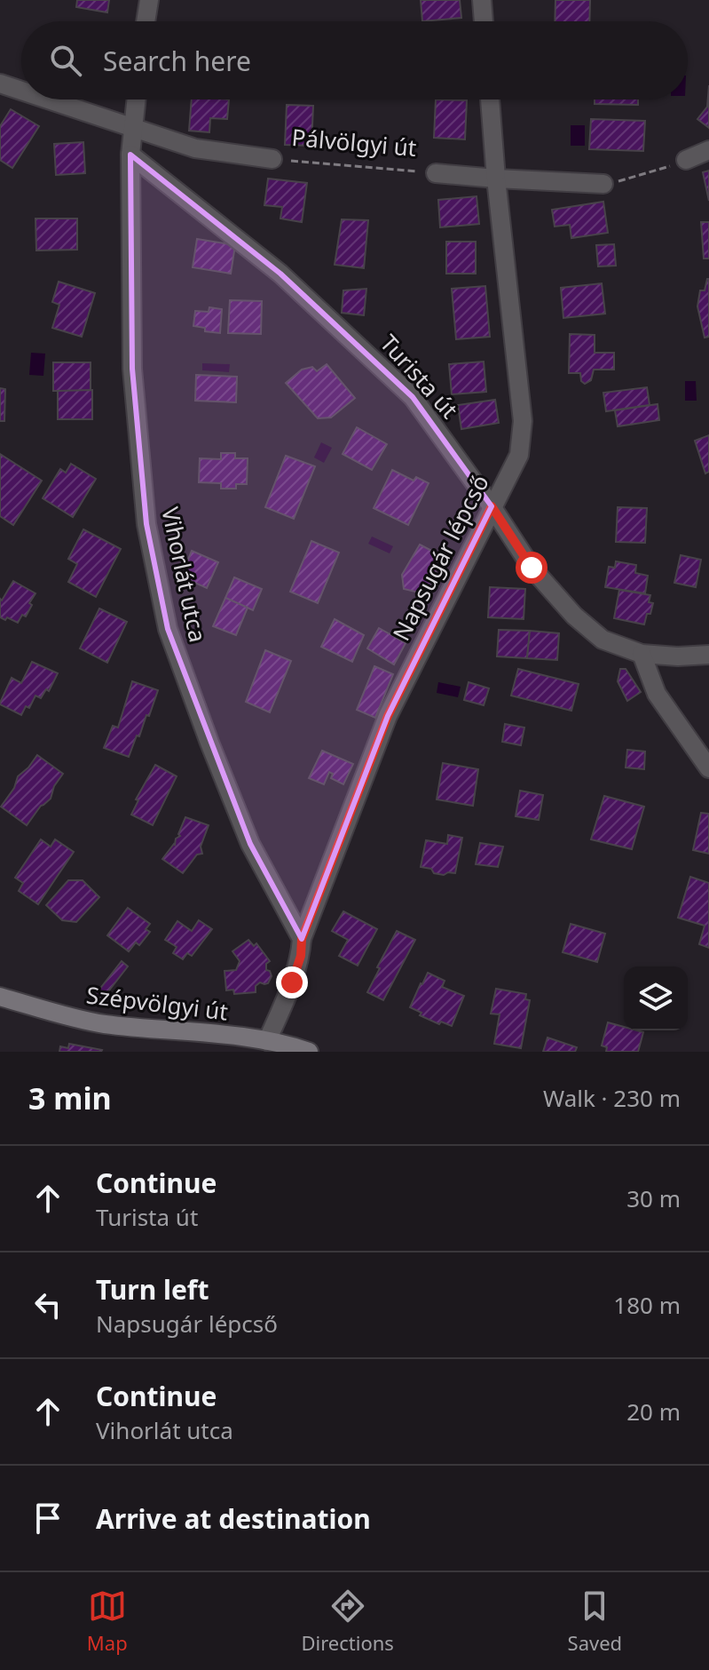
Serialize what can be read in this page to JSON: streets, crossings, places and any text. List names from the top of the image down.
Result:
{
  "streets": {
    "street": [
      "Pálvölgyi út",
      "Turista út",
      "Napsugár lépcső",
      "Vihorlát utca",
      "Szépvölgyi út"
    ]
  },
  "crossings": [
    ["Pálvölgyi út", "Napsugár lépcső"],
    ["Pálvölgyi út", "Vihorlát utca"],
    ["Turista út", "Napsugár lépcső"],
    ["Turista út", "Vihorlát utca"],
    ["Napsugár lépcső", "Vihorlát utca"]
  ],
  "page": {
    "search": "Search here",
    "heading": ["3 min", "Walk · 230 m"],
    "list": [
      ["Continue", "Turista út", "30 m"],
      ["Turn left", "Napsugár lépcső", "180 m"],
      ["Continue", "Vihorlát utca", "20 m"],
      "Arrive at destination"
    ],
    "nav": ["Map", "Directions", "Saved"]
  }
}
